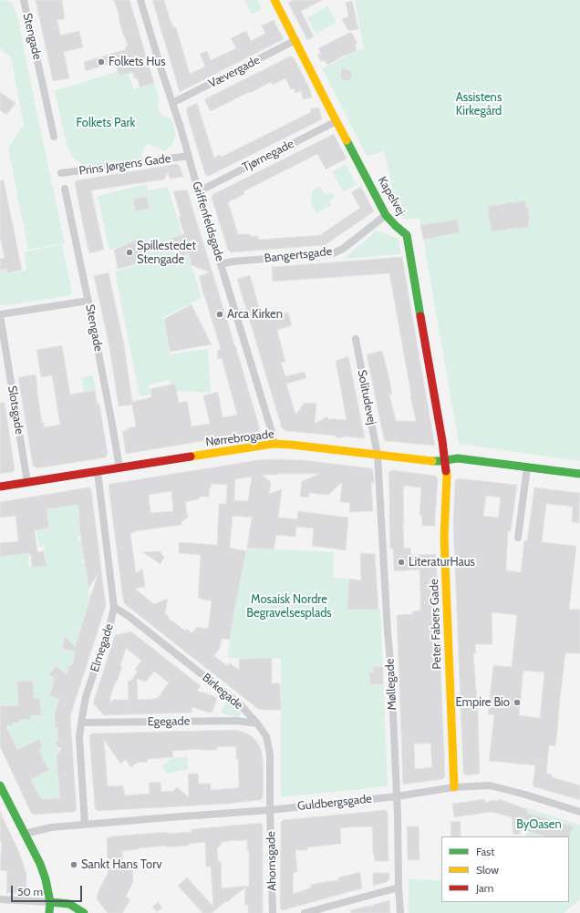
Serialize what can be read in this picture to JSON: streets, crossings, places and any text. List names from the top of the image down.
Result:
{
  "streets": {
    "street": [
      "Stengade",
      "Vævergade",
      "Tjørnegade",
      "Prins Jørgens Gade",
      "Kapelvej",
      "Griffenfeldsgade",
      "Bangertsgade",
      "Solitudevej",
      "Slotsgade",
      "Nørrebrogade",
      "Peter Fabers Gade",
      "Elmegade",
      "Møllegade",
      "Birkegade",
      "Egegade",
      "Guldbergsgade",
      "Ahornsgade"
    ]
  },
  "crossings": [
    ["Stengade", "Nørrebrogade"],
    ["Vævergade", "Kapelvej"],
    ["Vævergade", "Griffenfeldsgade"],
    ["Tjørnegade", "Kapelvej"],
    ["Tjørnegade", "Griffenfeldsgade"],
    ["Prins Jørgens Gade", "Griffenfeldsgade"],
    ["Kapelvej", "Bangertsgade"],
    ["Kapelvej", "Nørrebrogade"],
    ["Kapelvej", "Peter Fabers Gade"],
    ["Griffenfeldsgade", "Bangertsgade"],
    ["Griffenfeldsgade", "Nørrebrogade"],
    ["Solitudevej", "Nørrebrogade"],
    ["Solitudevej", "Møllegade"],
    ["Slotsgade", "Nørrebrogade"],
    ["Nørrebrogade", "Peter Fabers Gade"],
    ["Nørrebrogade", "Elmegade"],
    ["Nørrebrogade", "Møllegade"],
    ["Peter Fabers Gade", "Guldbergsgade"],
    ["Elmegade", "Birkegade"],
    ["Elmegade", "Egegade"],
    ["Elmegade", "Guldbergsgade"],
    ["Møllegade", "Guldbergsgade"],
    ["Birkegade", "Egegade"],
    ["Birkegade", "Guldbergsgade"],
    ["Birkegade", "Ahornsgade"],
    ["Guldbergsgade", "Ahornsgade"]
  ],
  "parks": [
    "Assistens Kirkegård",
    "Folkets Park",
    "Mosaisk Nordre Begravelsesplads",
    "ByOasen"
  ],
  "places": [
    "Folkets Hus",
    "Spillestedet Stengade",
    "Arca Kirken",
    "LiteraturHaus",
    "Empire Bio",
    "Sankt Hans Torv"
  ],
  "legend": ["Fast", "Slow", "Jam"],
  "scale_bar": "50 m"
}
